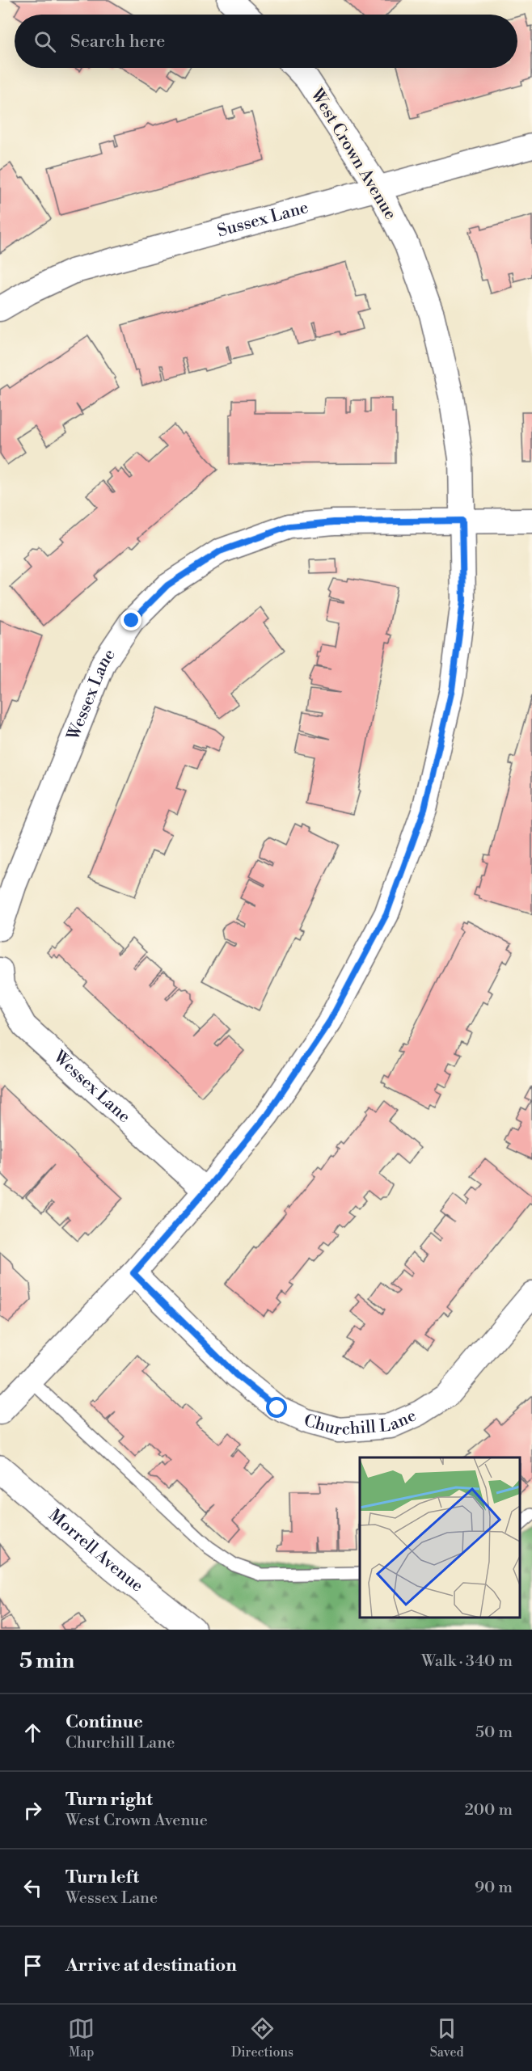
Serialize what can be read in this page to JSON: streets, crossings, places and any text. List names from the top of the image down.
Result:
{
  "streets": {
    "street": [
      "West Crown Avenue",
      "Sussex Lane",
      "Wessex Lane",
      "Churchill Lane",
      "Morrell Avenue"
    ]
  },
  "crossings": [
    ["West Crown Avenue", "Sussex Lane"],
    ["West Crown Avenue", "Wessex Lane"],
    ["West Crown Avenue", "Churchill Lane"]
  ],
  "page": {
    "search": "Search here",
    "heading": ["5 min", "Walk · 340 m"],
    "list": [
      ["Continue", "Churchill Lane", "50 m"],
      ["Turn right", "West Crown Avenue", "200 m"],
      ["Turn left", "Wessex Lane", "90 m"],
      "Arrive at destination"
    ],
    "nav": ["Map", "Directions", "Saved"]
  }
}
